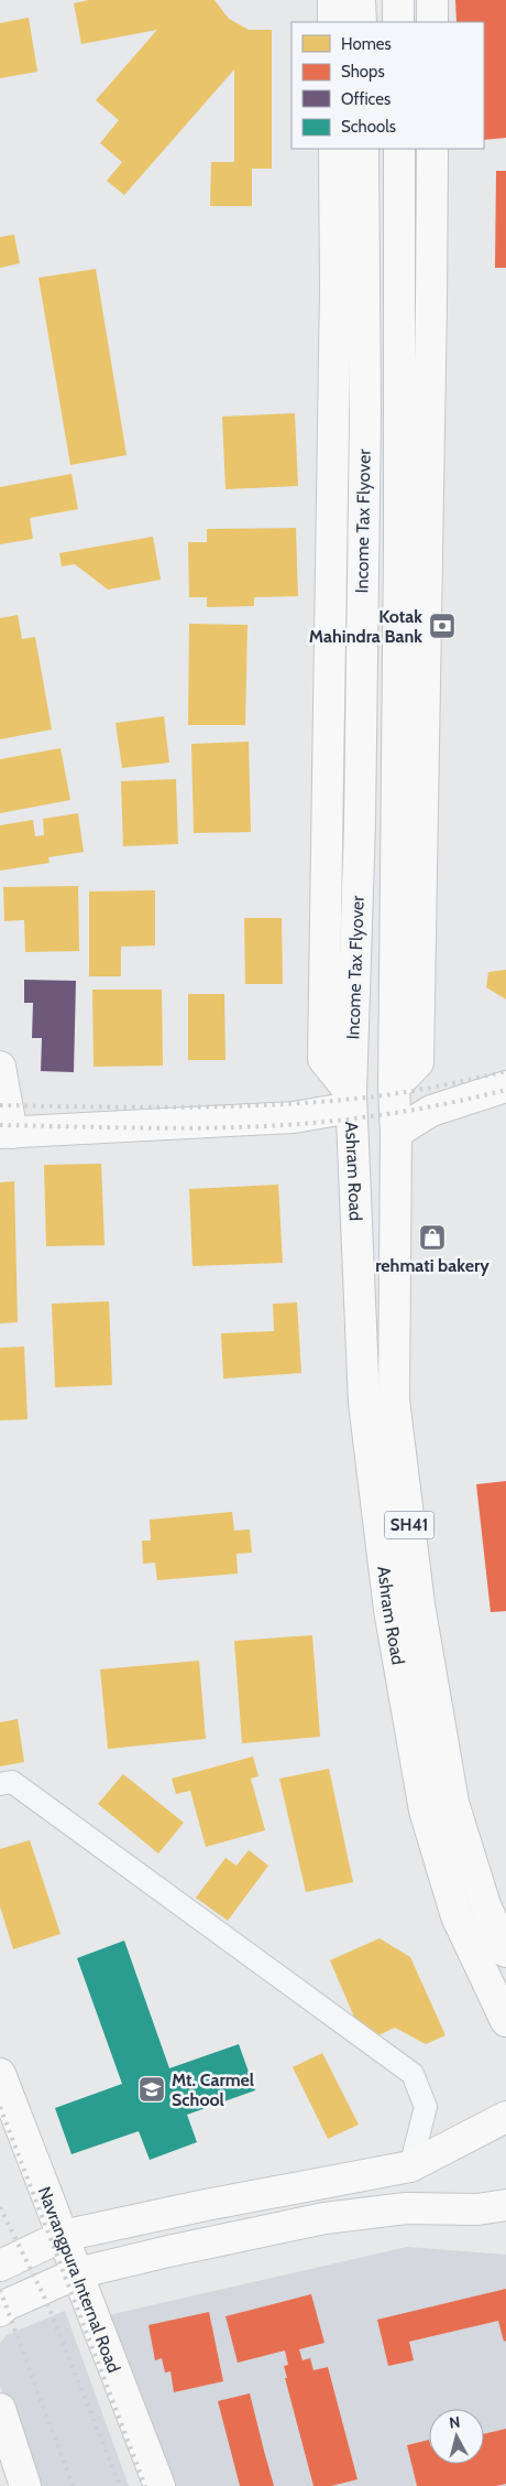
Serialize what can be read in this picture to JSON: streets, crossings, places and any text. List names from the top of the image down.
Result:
{
  "streets": {
    "main road": [
      "Income Tax Flyover",
      "Ashram Road",
      "SH41",
      "Navrangpura Internal Road"
    ]
  },
  "crossings": [
    ["Income Tax Flyover", "Ashram Road"]
  ],
  "places": {
    "bank": ["Kotak Mahindra Bank"],
    "shop": ["rehmati bakery"],
    "school or university": ["Mt. Carmel School"]
  },
  "legend": [
    "Homes",
    "Shops",
    "Offices",
    "Schools"
  ],
  "north": "top"
}
